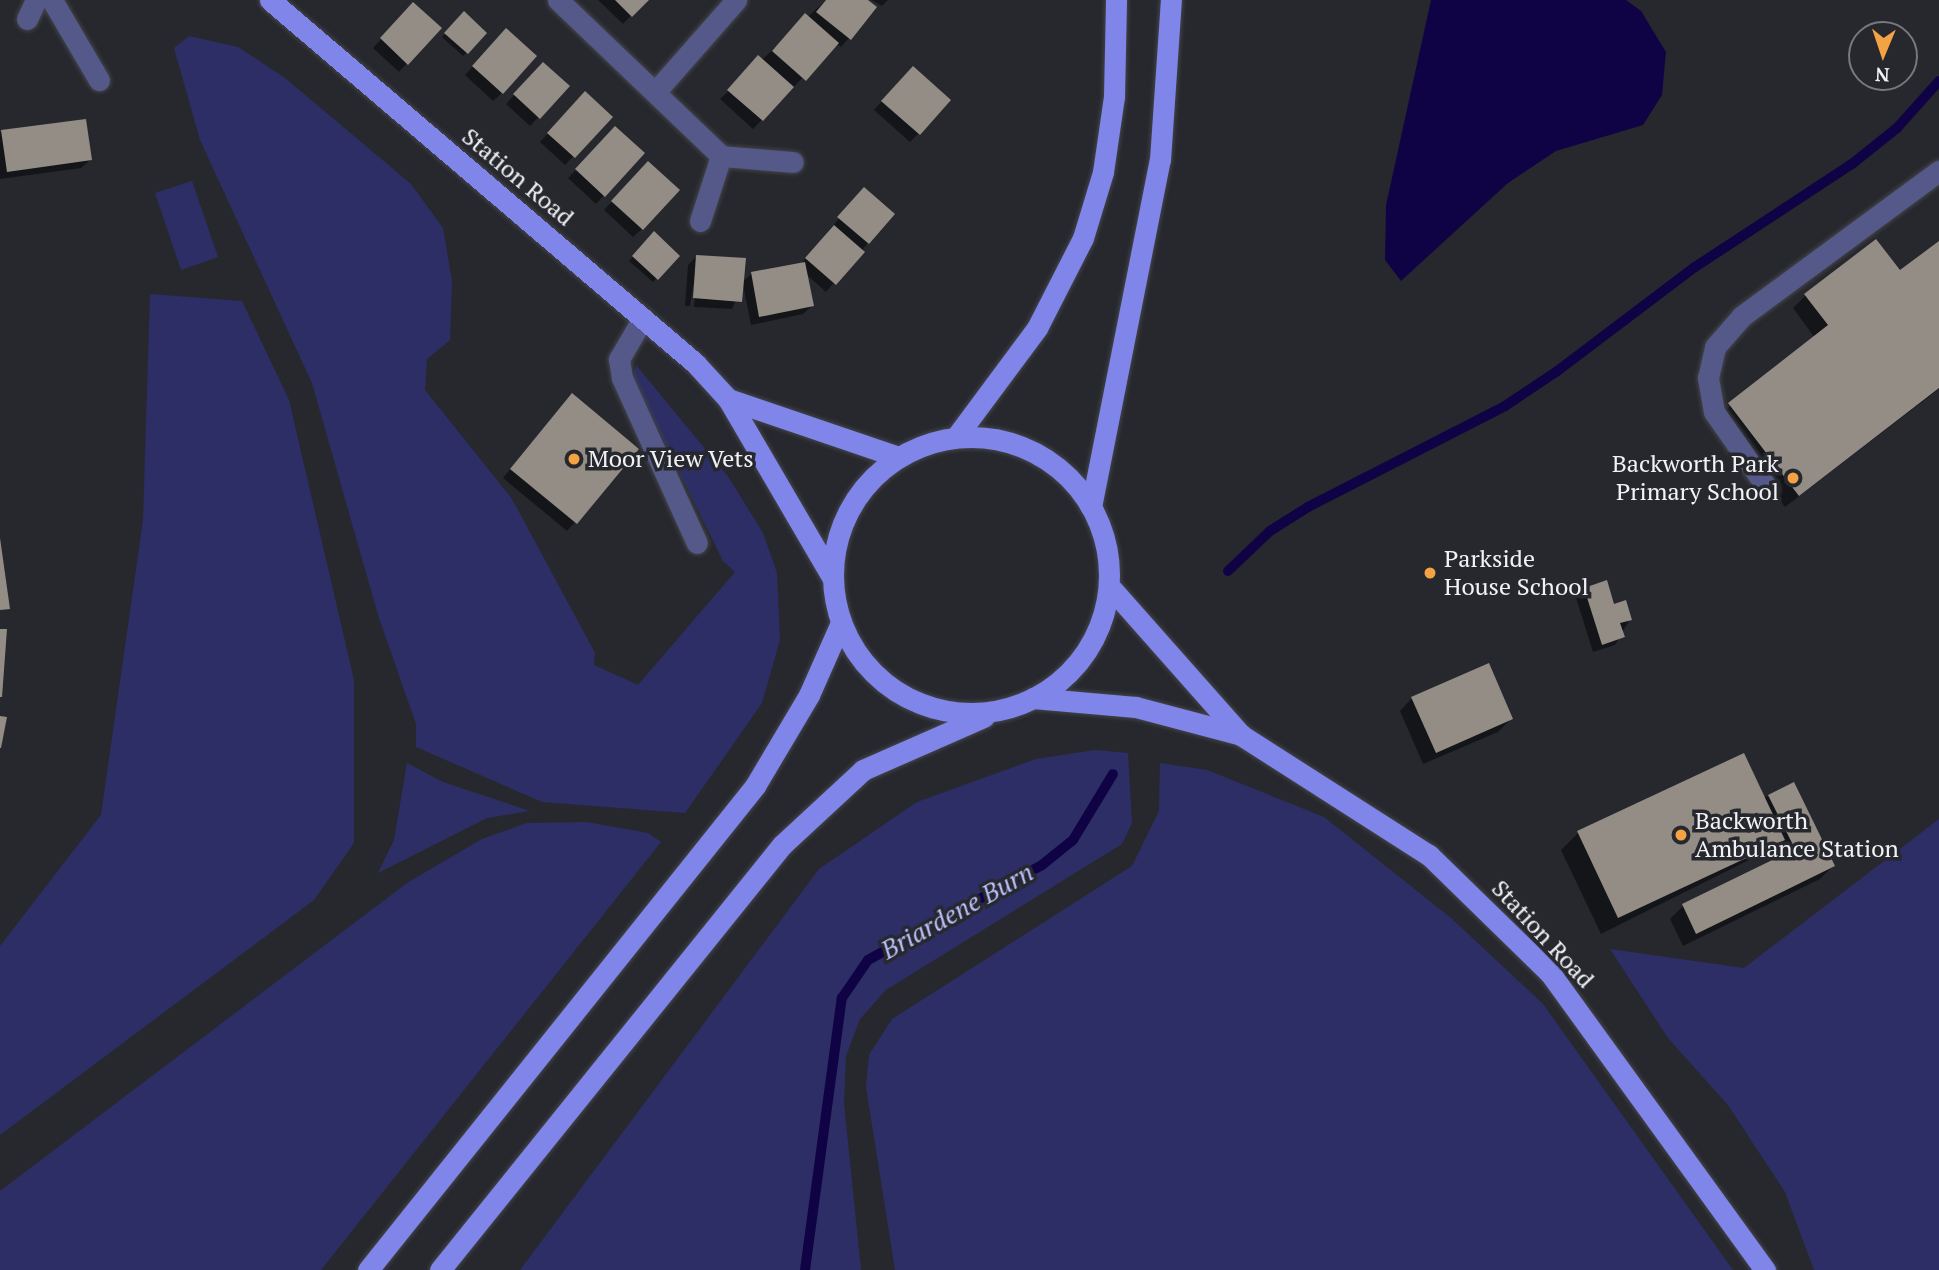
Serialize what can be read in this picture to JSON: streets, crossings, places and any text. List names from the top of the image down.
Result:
{
  "streets": {
    "main road": ["Station Road"]
  },
  "water": ["Briardene Burn"],
  "places": [
    "Moor View Vets",
    "Backworth Park Primary School",
    "Parkside House School",
    "Backworth Ambulance Station"
  ],
  "north": "bottom"
}
